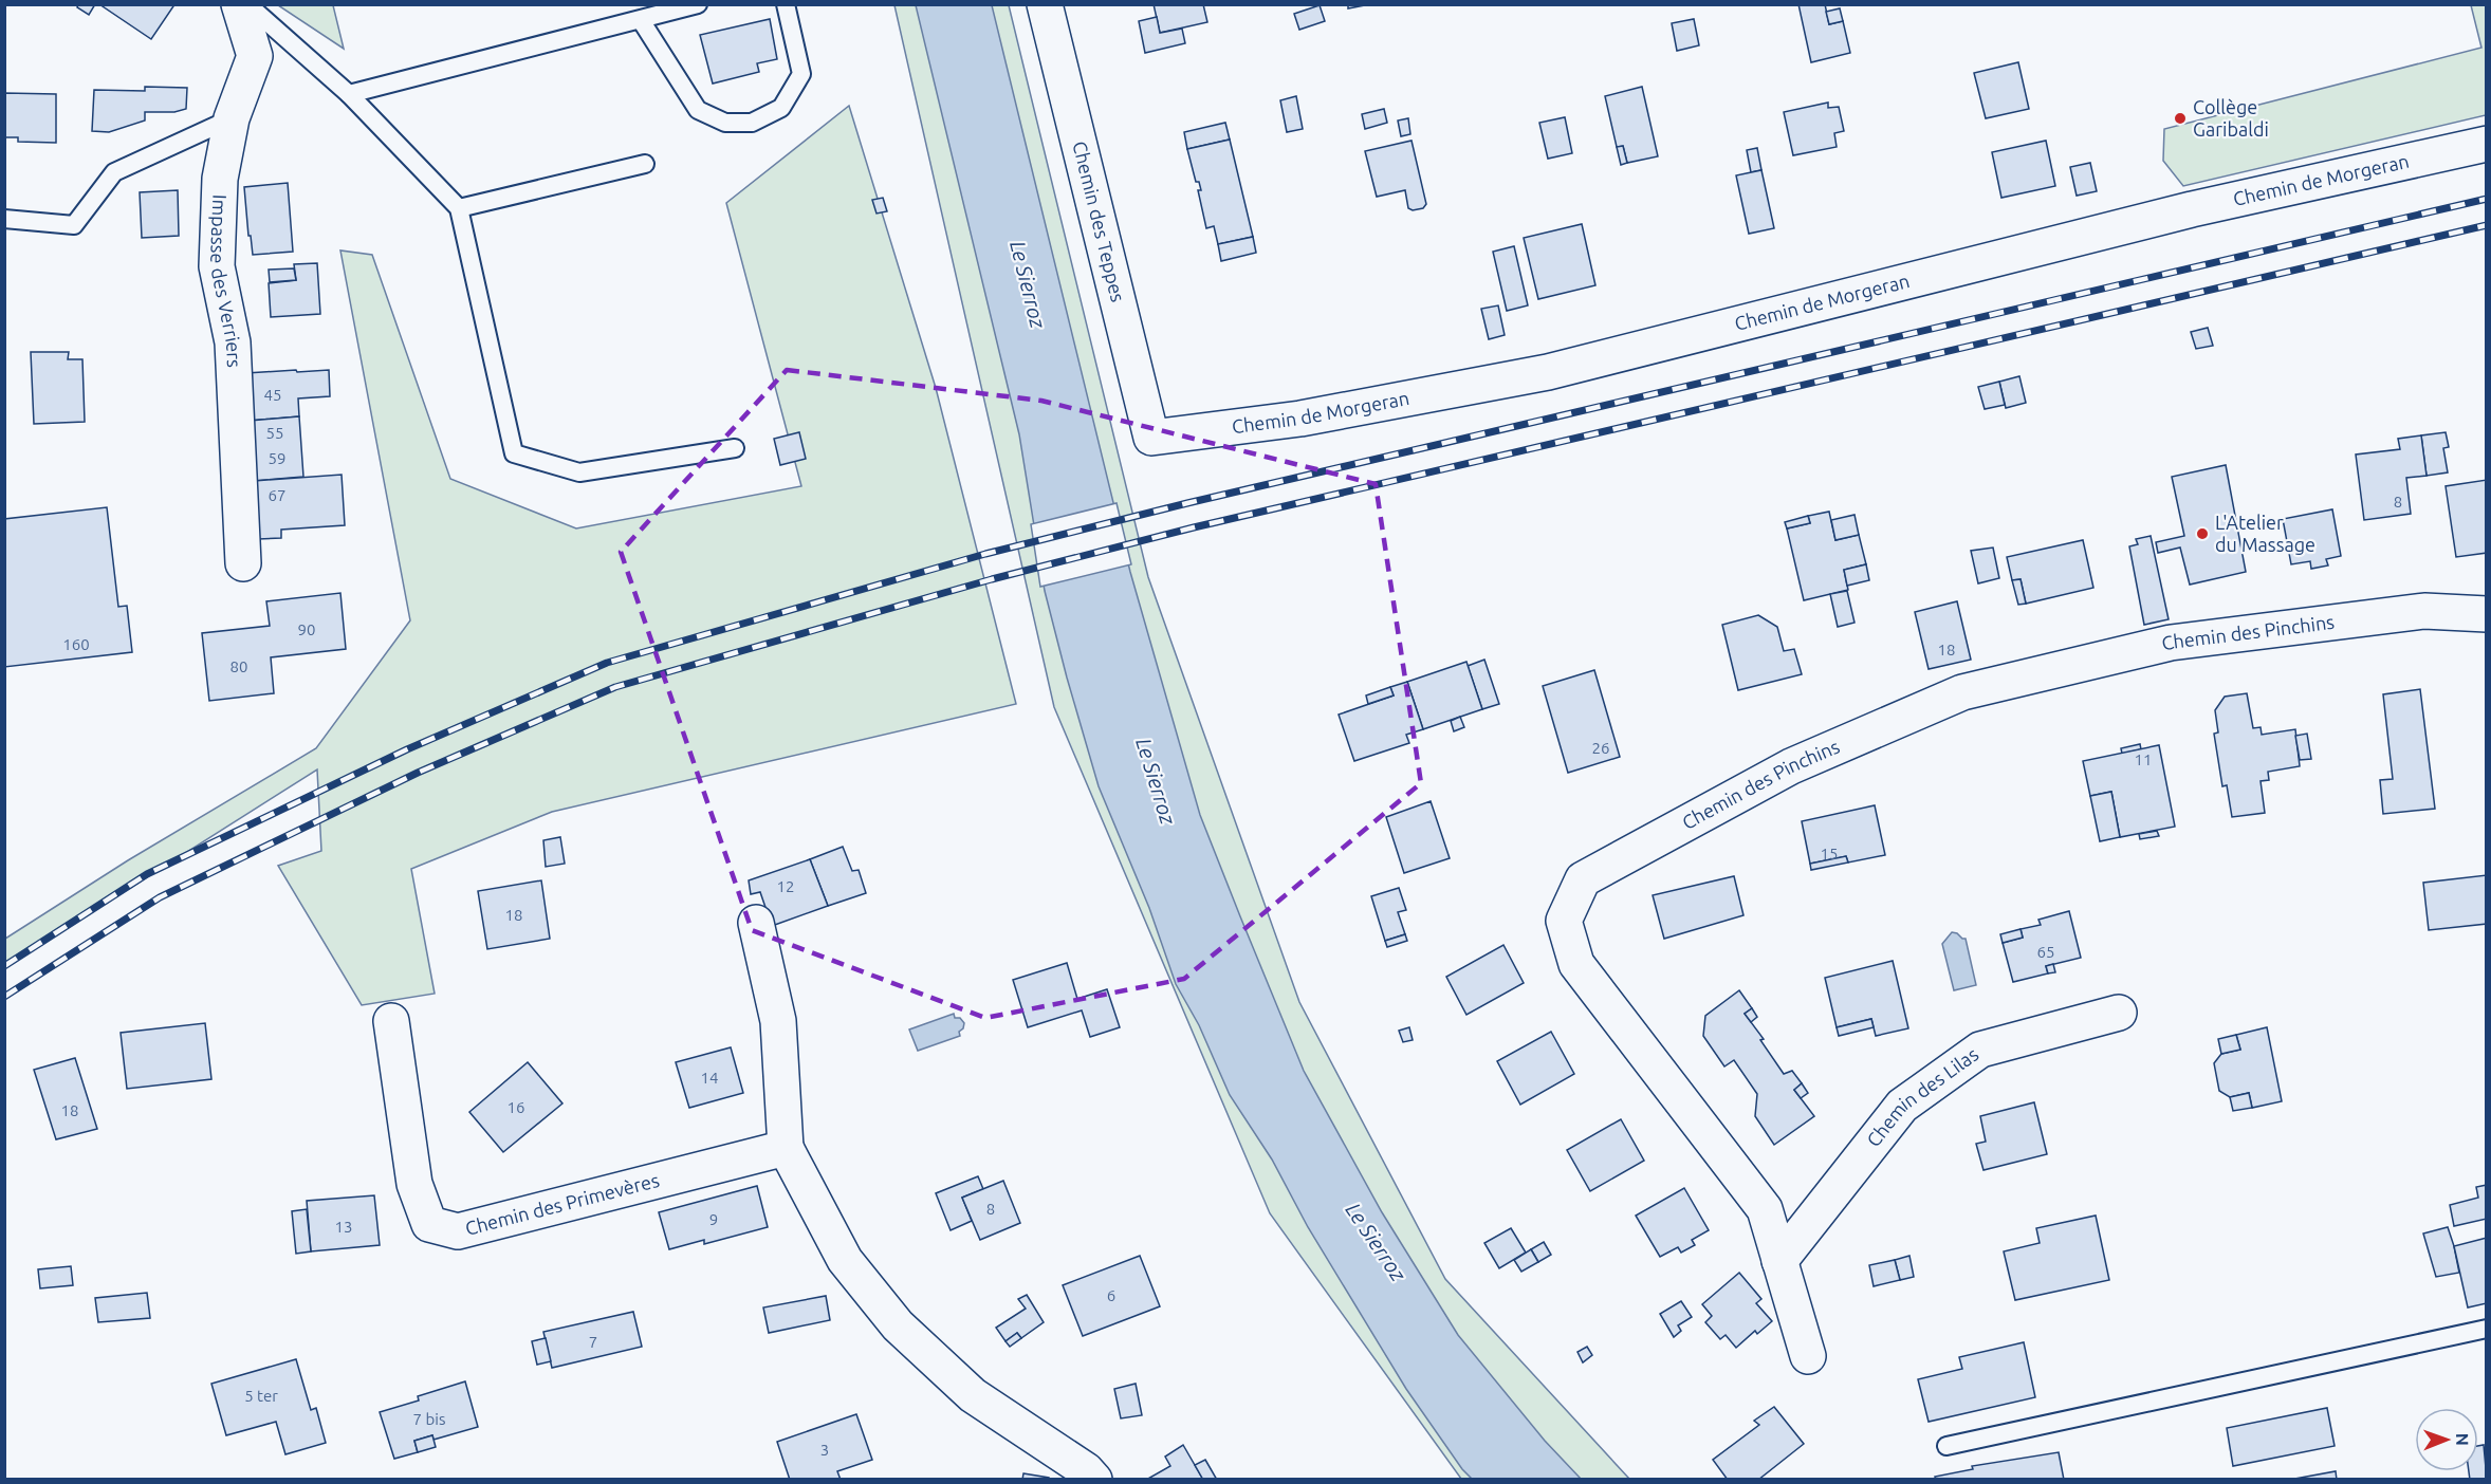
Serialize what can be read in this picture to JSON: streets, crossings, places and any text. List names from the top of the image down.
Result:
{
  "streets": {
    "street": [
      "Chemin de Morgeran",
      "Chemin des Teppes",
      "Impasse des Verriers",
      "Chemin des Pinchins",
      "Chemin des Lilas",
      "Chemin des Primevères"
    ]
  },
  "crossings": [
    ["Chemin de Morgeran", "Chemin des Teppes"],
    ["Chemin des Pinchins", "Chemin des Lilas"]
  ],
  "water": ["Le Sierroz"],
  "places": ["Collège Garibaldi", "L'Atelier du Massage"],
  "house_numbers": [
    "45",
    "55",
    "59",
    "67",
    "8",
    "90",
    "160",
    "18",
    "80",
    "26",
    "11",
    "15",
    "12",
    "18",
    "65",
    "14",
    "16",
    "18",
    "8",
    "9",
    "13",
    "6",
    "7",
    "5 ter",
    "7 bis",
    "3"
  ],
  "north": "right"
}
